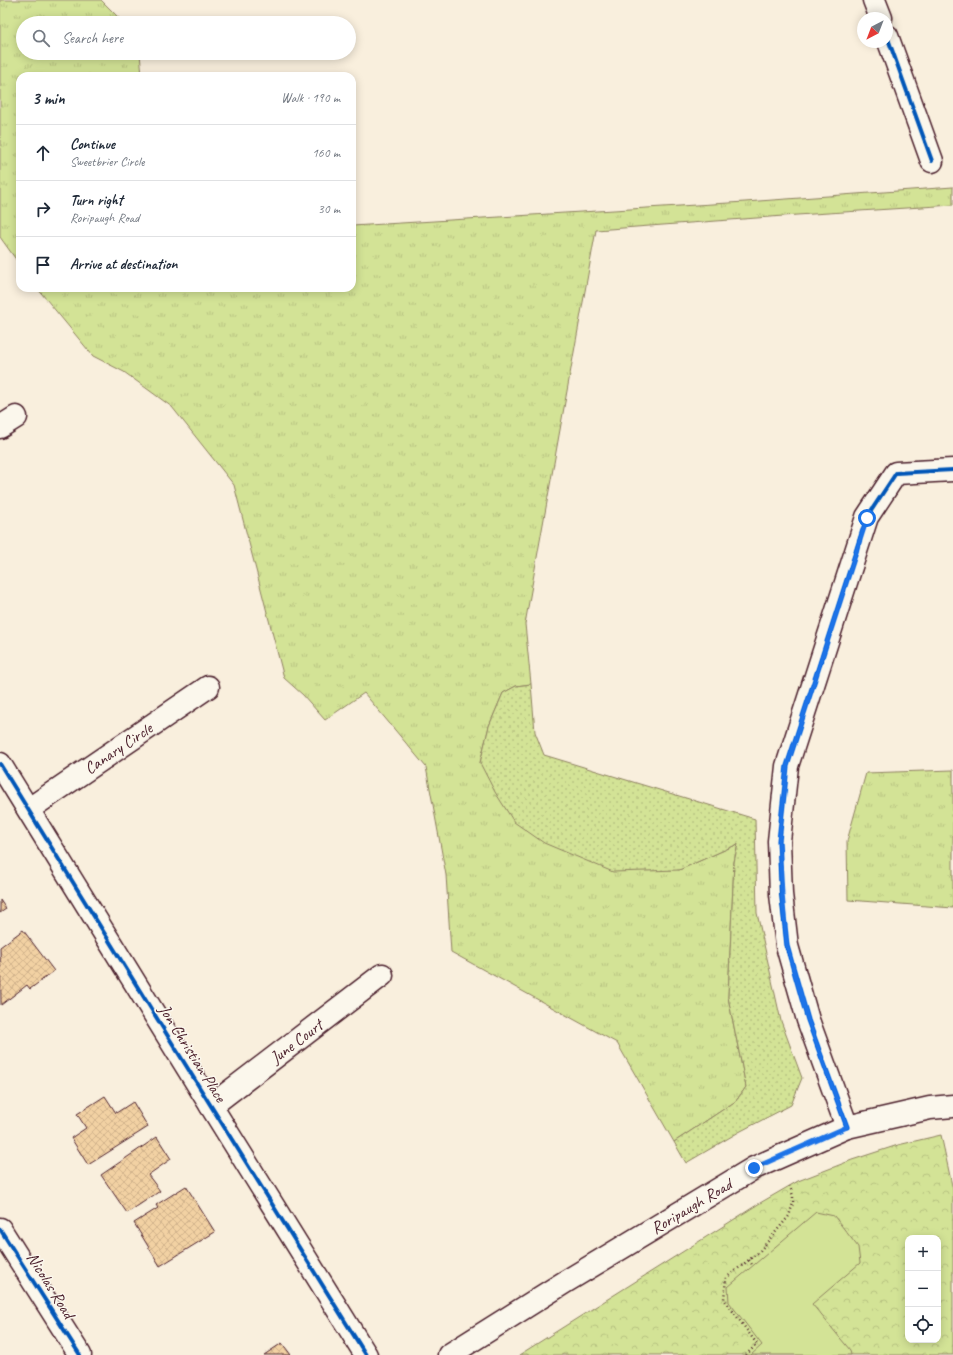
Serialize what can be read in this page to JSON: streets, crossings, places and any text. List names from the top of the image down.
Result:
{
  "streets": {
    "street": [
      "Canary Circle",
      "June Court",
      "Jon Christian Place",
      "Roripaugh Road",
      "Nicolas Road"
    ]
  },
  "crossings": [
    ["Canary Circle", "Jon Christian Place"],
    ["June Court", "Jon Christian Place"]
  ],
  "north": "bottom left",
  "page": {
    "search": "Search here",
    "heading": ["3 min", "Walk · 190 m"],
    "list": [
      ["Continue", "Sweetbrier Circle", "160 m"],
      ["Turn right", "Roripaugh Road", "30 m"],
      "Arrive at destination"
    ],
    "map_buttons": ["+", "−"]
  }
}
